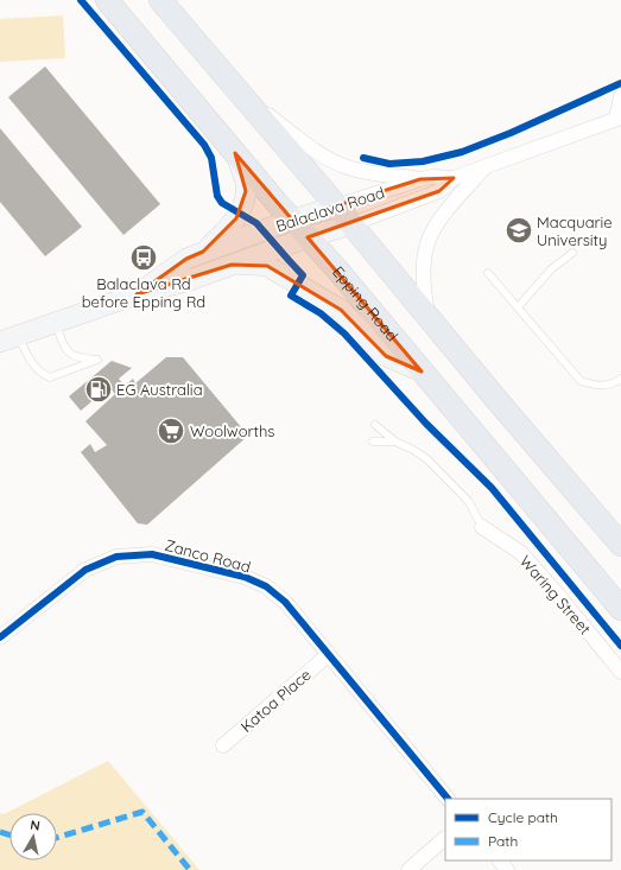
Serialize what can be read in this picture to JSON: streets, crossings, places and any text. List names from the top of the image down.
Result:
{
  "streets": {
    "main road": ["Balaclava Road", "Epping Road"],
    "street": ["Zanco Road", "Waring Street", "Katoa Place"]
  },
  "crossings": [
    ["Balaclava Road", "Epping Road"],
    ["Zanco Road", "Katoa Place"]
  ],
  "places": {
    "school or university": ["Macquarie University"],
    "bus stop": ["Balaclava Rd before Epping Rd"],
    "fuel station": ["EG Australia"],
    "supermarket": ["Woolworths"]
  },
  "legend": ["Cycle path", "Path"],
  "north": "top"
}
